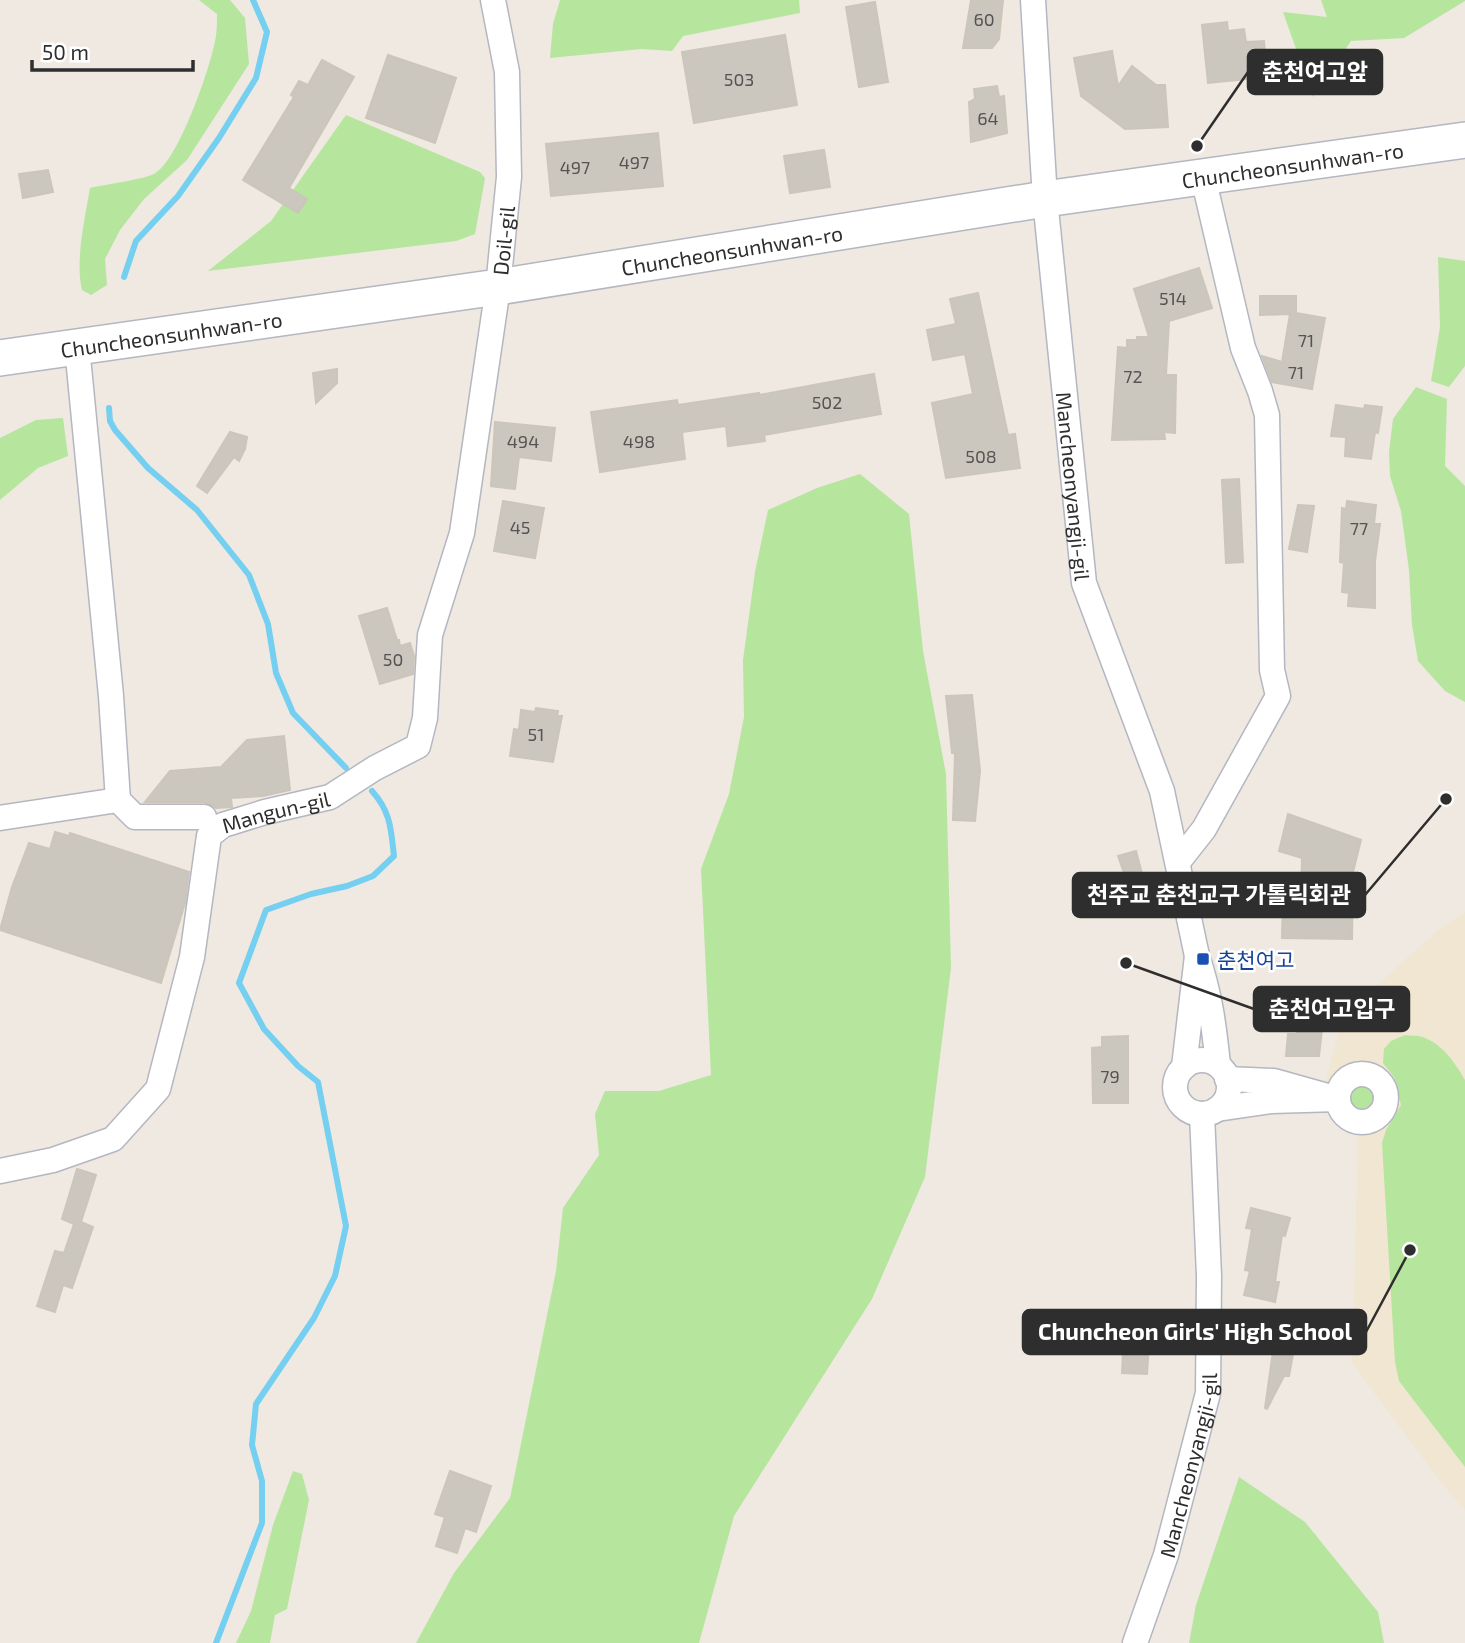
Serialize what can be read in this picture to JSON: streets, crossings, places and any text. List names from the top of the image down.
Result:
{
  "streets": {
    "street": [
      "Chuncheonsunhwan-ro",
      "Doil-gil",
      "Mancheonyangji-gil",
      "Mangun-gil"
    ]
  },
  "crossings": [
    ["Chuncheonsunhwan-ro", "Doil-gil"],
    ["Chuncheonsunhwan-ro", "Mancheonyangji-gil"],
    ["Doil-gil", "Mangun-gil"]
  ],
  "places": {
    "other": [
      "춘천여고앞",
      "천주교 춘천교구 가톨릭회관",
      "춘천여고입구",
      "Chuncheon Girls' High School"
    ],
    "transit": ["춘천여고"]
  },
  "house_numbers": [
    "60",
    "503",
    "64",
    "497",
    "497",
    "514",
    "71",
    "71",
    "72",
    "502",
    "494",
    "498",
    "508",
    "45",
    "77",
    "50",
    "51",
    "79"
  ],
  "scale_bar": "50 m"
}
